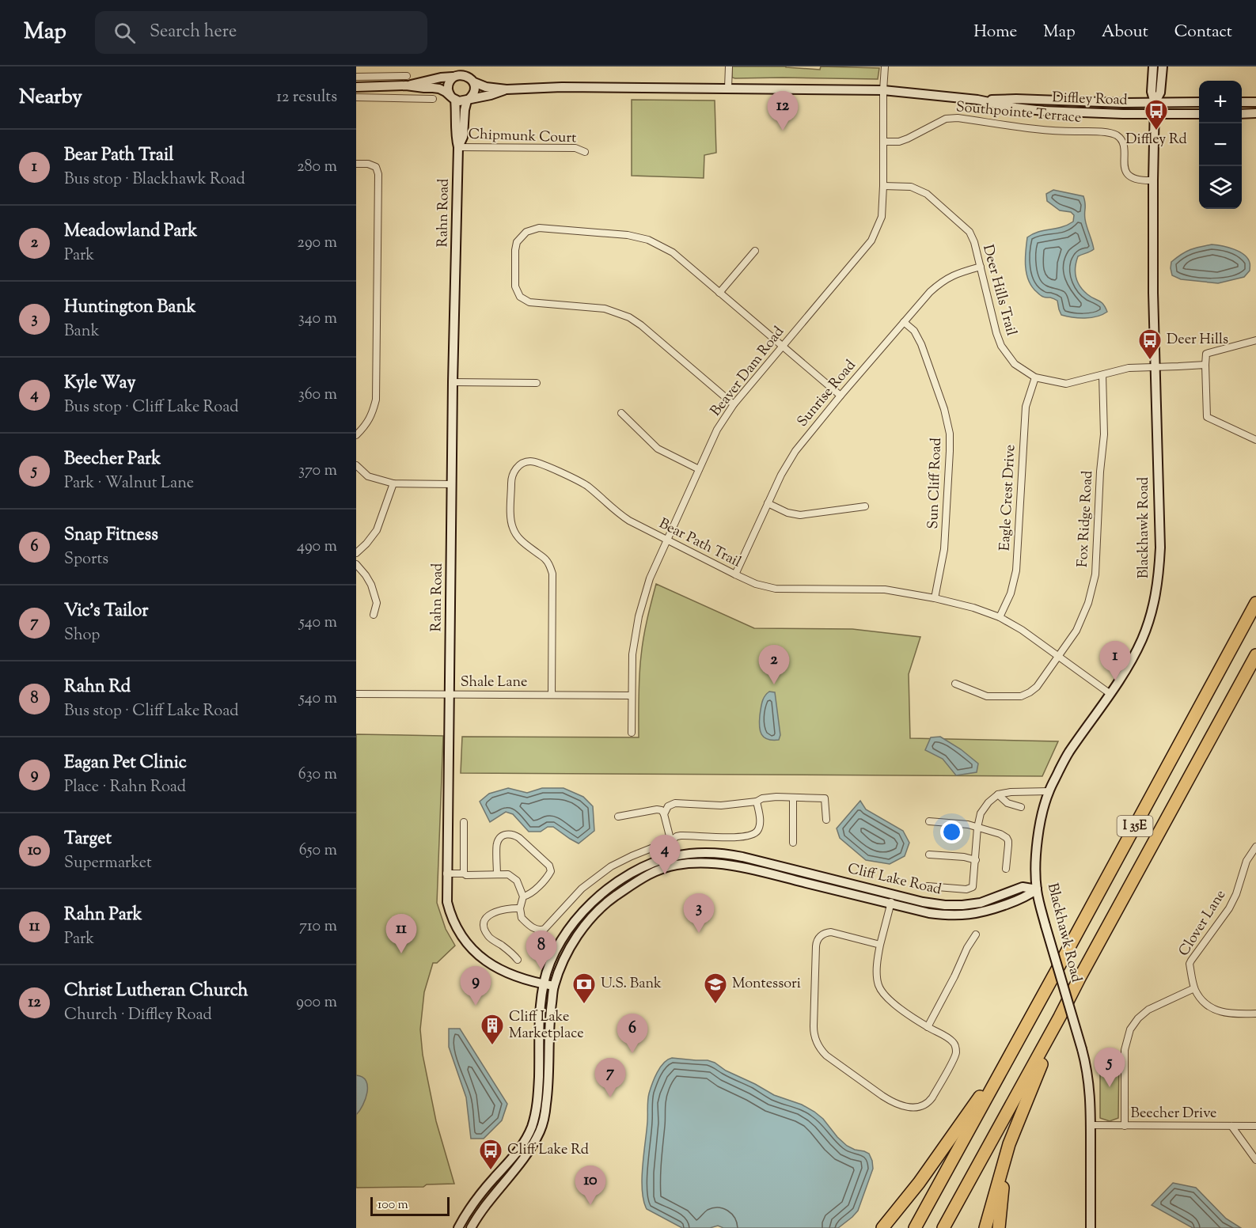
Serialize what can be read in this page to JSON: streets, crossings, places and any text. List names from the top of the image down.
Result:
{
  "streets": {
    "highway": ["I 35E"],
    "street": [
      "Diffley Road",
      "Southpointe Terrace",
      "Chipmunk Court",
      "Rahn Road",
      "Deer Hills Trail",
      "Beaver Dam Road",
      "Sunrise Road",
      "Sun Cliff Road",
      "Eagle Crest Drive",
      "Fox Ridge Road",
      "Blackhawk Road",
      "Bear Path Trail",
      "Shale Lane",
      "Cliff Lake Road",
      "Clover Lane",
      "Beecher Drive"
    ]
  },
  "crossings": [
    ["Diffley Road", "Rahn Road"],
    ["Diffley Road", "Beaver Dam Road"],
    ["Diffley Road", "Blackhawk Road"],
    ["Southpointe Terrace", "Beaver Dam Road"],
    ["Southpointe Terrace", "Blackhawk Road"],
    ["Chipmunk Court", "Rahn Road"],
    ["Rahn Road", "Shale Lane"],
    ["Rahn Road", "Cliff Lake Road"],
    ["Deer Hills Trail", "Beaver Dam Road"],
    ["Deer Hills Trail", "Sunrise Road"],
    ["Deer Hills Trail", "Eagle Crest Drive"],
    ["Deer Hills Trail", "Fox Ridge Road"],
    ["Deer Hills Trail", "Blackhawk Road"],
    ["Beaver Dam Road", "Bear Path Trail"],
    ["Beaver Dam Road", "Shale Lane"],
    ["Sunrise Road", "Sun Cliff Road"],
    ["Sunrise Road", "Bear Path Trail"],
    ["Sun Cliff Road", "Bear Path Trail"],
    ["Eagle Crest Drive", "Bear Path Trail"],
    ["Fox Ridge Road", "Bear Path Trail"],
    ["Blackhawk Road", "Bear Path Trail"],
    ["Blackhawk Road", "Cliff Lake Road"],
    ["Blackhawk Road", "Beecher Drive"],
    ["Bear Path Trail", "Shale Lane"]
  ],
  "places": {
    "bus stop": ["Diffley Rd", "Deer Hills", "Cliff Lake Rd"],
    "bank": ["U.S. Bank"],
    "school or university": ["Montessori"],
    "building": ["Cliff Lake Marketplace"]
  },
  "scale_bar": "100 m",
  "page": {
    "header": "Map",
    "search": "Search here",
    "nav": [
      "Home",
      "Map",
      "About",
      "Contact"
    ],
    "heading": ["Nearby", "12 results"],
    "map_buttons": ["+", "−"],
    "pins": [
      "12",
      "1",
      "2",
      "4",
      "3",
      "11",
      "8",
      "9",
      "6",
      "5",
      "7",
      "10"
    ],
    "list": [
      {
        "mark": "1",
        "name": "Bear Path Trail",
        "note": "Bus stop · Blackhawk Road",
        "value": "280 m"
      },
      {
        "mark": "2",
        "name": "Meadowland Park",
        "note": "Park",
        "value": "290 m"
      },
      {
        "mark": "3",
        "name": "Huntington Bank",
        "note": "Bank",
        "value": "340 m"
      },
      {
        "mark": "4",
        "name": "Kyle Way",
        "note": "Bus stop · Cliff Lake Road",
        "value": "360 m"
      },
      {
        "mark": "5",
        "name": "Beecher Park",
        "note": "Park · Walnut Lane",
        "value": "370 m"
      },
      {
        "mark": "6",
        "name": "Snap Fitness",
        "note": "Sports",
        "value": "490 m"
      },
      {
        "mark": "7",
        "name": "Vic's Tailor",
        "note": "Shop",
        "value": "540 m"
      },
      {
        "mark": "8",
        "name": "Rahn Rd",
        "note": "Bus stop · Cliff Lake Road",
        "value": "540 m"
      },
      {
        "mark": "9",
        "name": "Eagan Pet Clinic",
        "note": "Place · Rahn Road",
        "value": "630 m"
      },
      {
        "mark": "10",
        "name": "Target",
        "note": "Supermarket",
        "value": "650 m"
      },
      {
        "mark": "11",
        "name": "Rahn Park",
        "note": "Park",
        "value": "710 m"
      },
      {
        "mark": "12",
        "name": "Christ Lutheran Church",
        "note": "Church · Diffley Road",
        "value": "900 m"
      }
    ],
    "scale": "100 m"
  }
}
